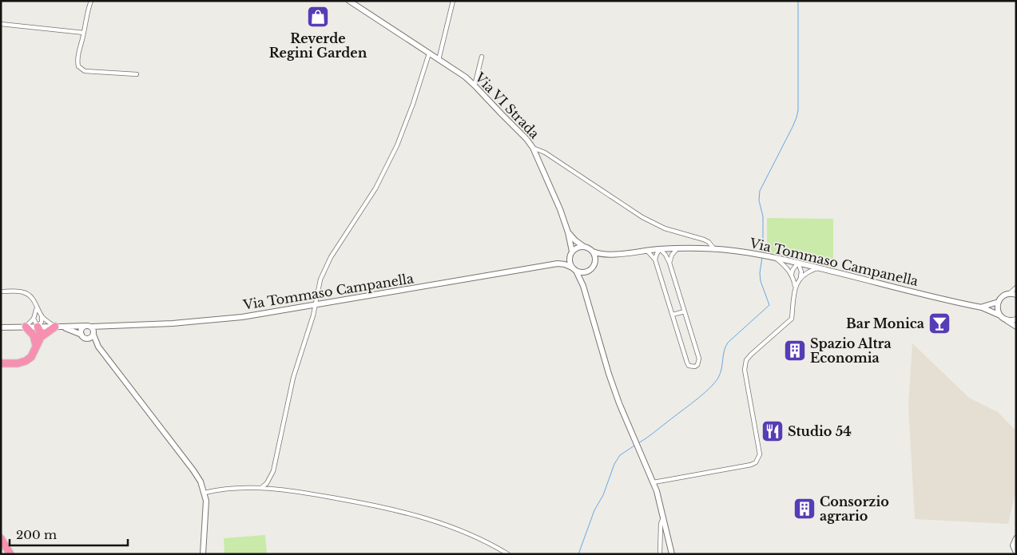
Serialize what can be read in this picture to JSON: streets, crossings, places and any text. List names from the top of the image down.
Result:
{
  "streets": {
    "main road": ["Via VI Strada", "Via Tommaso Campanella"]
  },
  "crossings": [
    ["Via VI Strada", "Via Tommaso Campanella"]
  ],
  "places": {
    "shop": ["Reverde Regini Garden"],
    "bar": ["Bar Monica"],
    "building": ["Spazio Altra Economia", "Consorzio agrario"],
    "restaurant": ["Studio 54"]
  },
  "scale_bar": "200 m"
}
